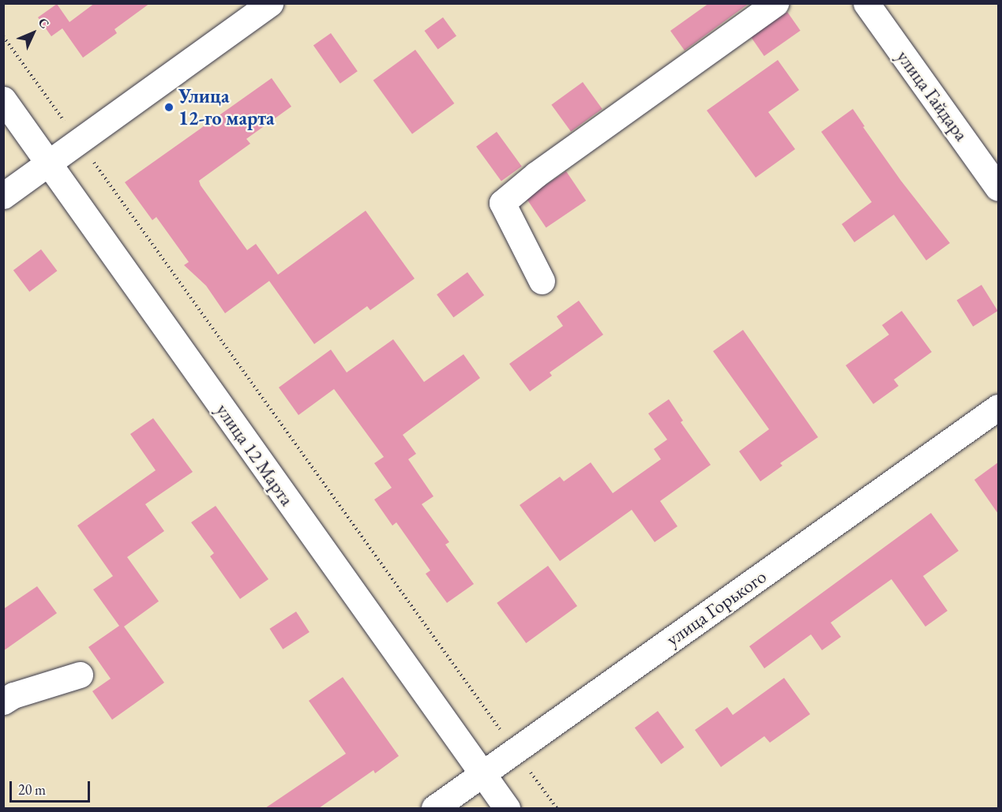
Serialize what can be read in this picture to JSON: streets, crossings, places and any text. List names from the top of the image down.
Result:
{
  "streets": {
    "street": ["улица Гайдара", "улица 12 Марта", "улица Горького"]
  },
  "crossings": [
    ["улица 12 Марта", "улица Горького"]
  ],
  "places": ["Улица 12-го марта"],
  "scale_bar": "20 m",
  "north": "top right"
}
